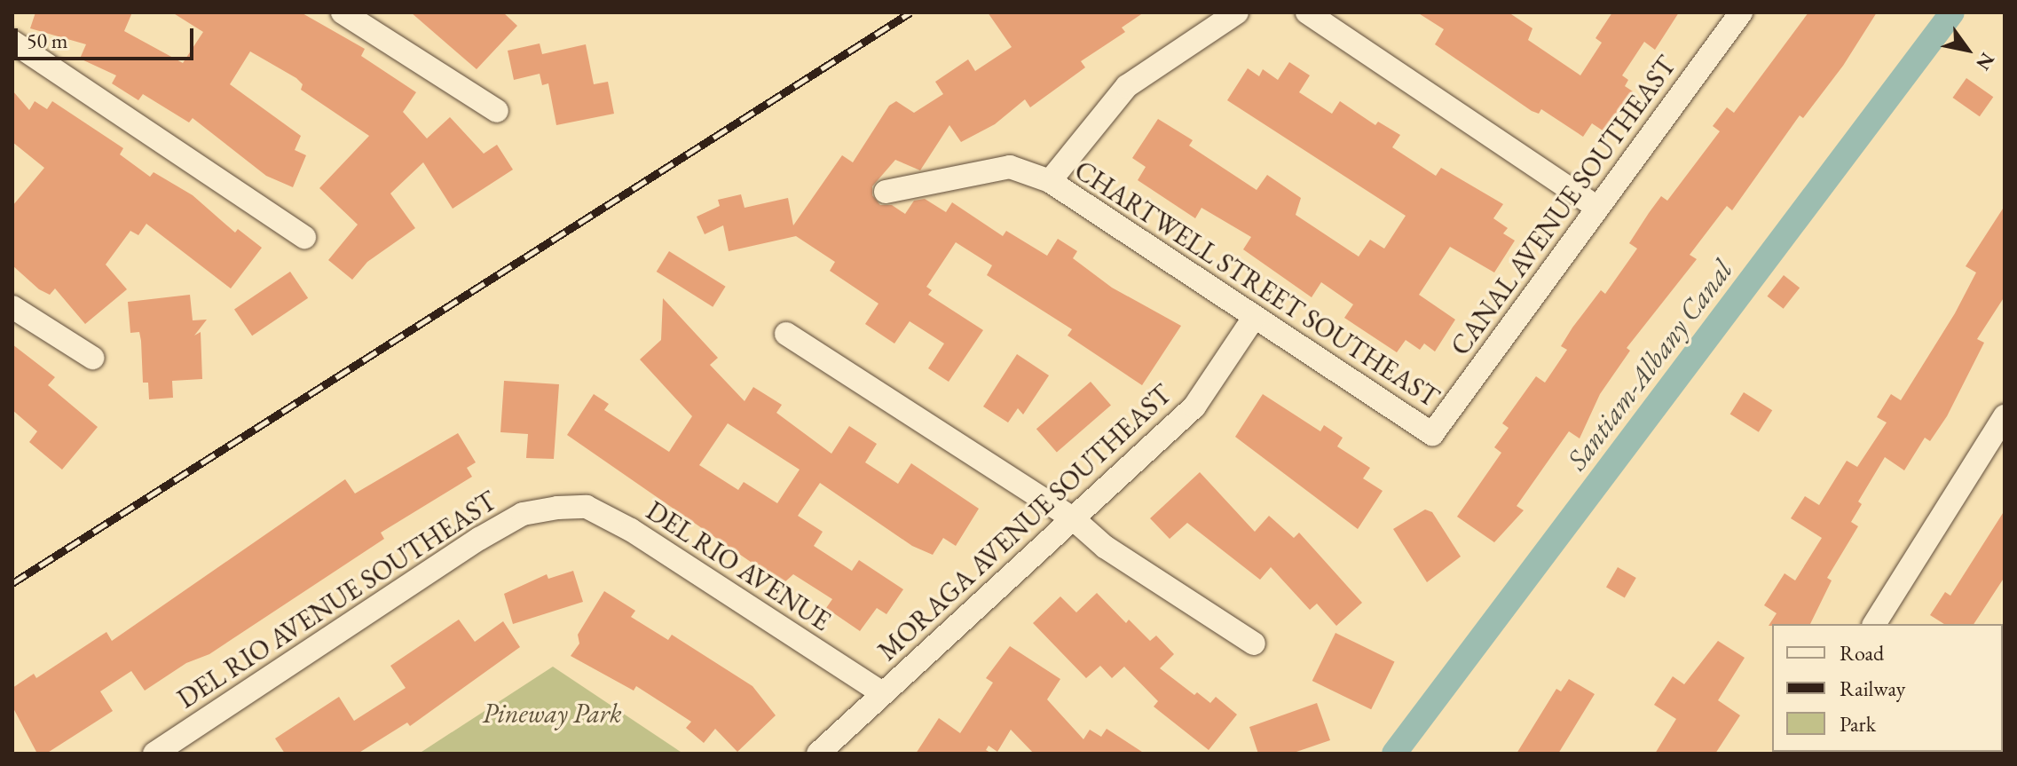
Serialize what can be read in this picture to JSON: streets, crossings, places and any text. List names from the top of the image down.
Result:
{
  "streets": {
    "street": [
      "CANAL AVENUE SOUTHEAST",
      "CHARTWELL STREET SOUTHEAST",
      "MORAGA AVENUE SOUTHEAST",
      "DEL RIO AVENUE",
      "DEL RIO AVENUE SOUTHEAST"
    ]
  },
  "crossings": [
    ["CANAL AVENUE SOUTHEAST", "CHARTWELL STREET SOUTHEAST"],
    ["CHARTWELL STREET SOUTHEAST", "MORAGA AVENUE SOUTHEAST"],
    ["MORAGA AVENUE SOUTHEAST", "DEL RIO AVENUE"],
    ["DEL RIO AVENUE", "DEL RIO AVENUE SOUTHEAST"]
  ],
  "water": ["Santiam-Albany Canal"],
  "parks": ["Pineway Park"],
  "legend": ["Road", "Railway", "Park"],
  "scale_bar": "50 m",
  "north": "bottom right"
}
